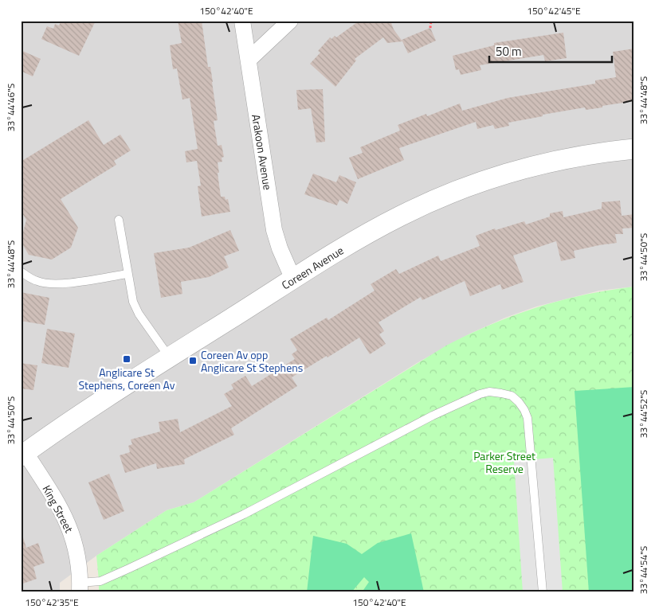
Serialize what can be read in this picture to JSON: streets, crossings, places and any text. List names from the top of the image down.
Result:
{
  "streets": {
    "street": ["Arakoon Avenue", "Coreen Avenue", "King Street"]
  },
  "crossings": [
    ["Arakoon Avenue", "Coreen Avenue"],
    ["Coreen Avenue", "King Street"]
  ],
  "parks": ["Parker Street Reserve"],
  "places": {
    "transit": ["Anglicare St Stephens, Coreen Av", "Coreen Av opp Anglicare St Stephens"]
  },
  "scale_bar": "50 m",
  "coordinates": [
    "150°42'40\"E",
    "150°42'45\"E",
    "33°44'48\"S",
    "33°44'46\"S",
    "33°44'50\"S",
    "33°44'52\"S",
    "33°44'54\"S",
    "150°42'35\"E"
  ]
}
